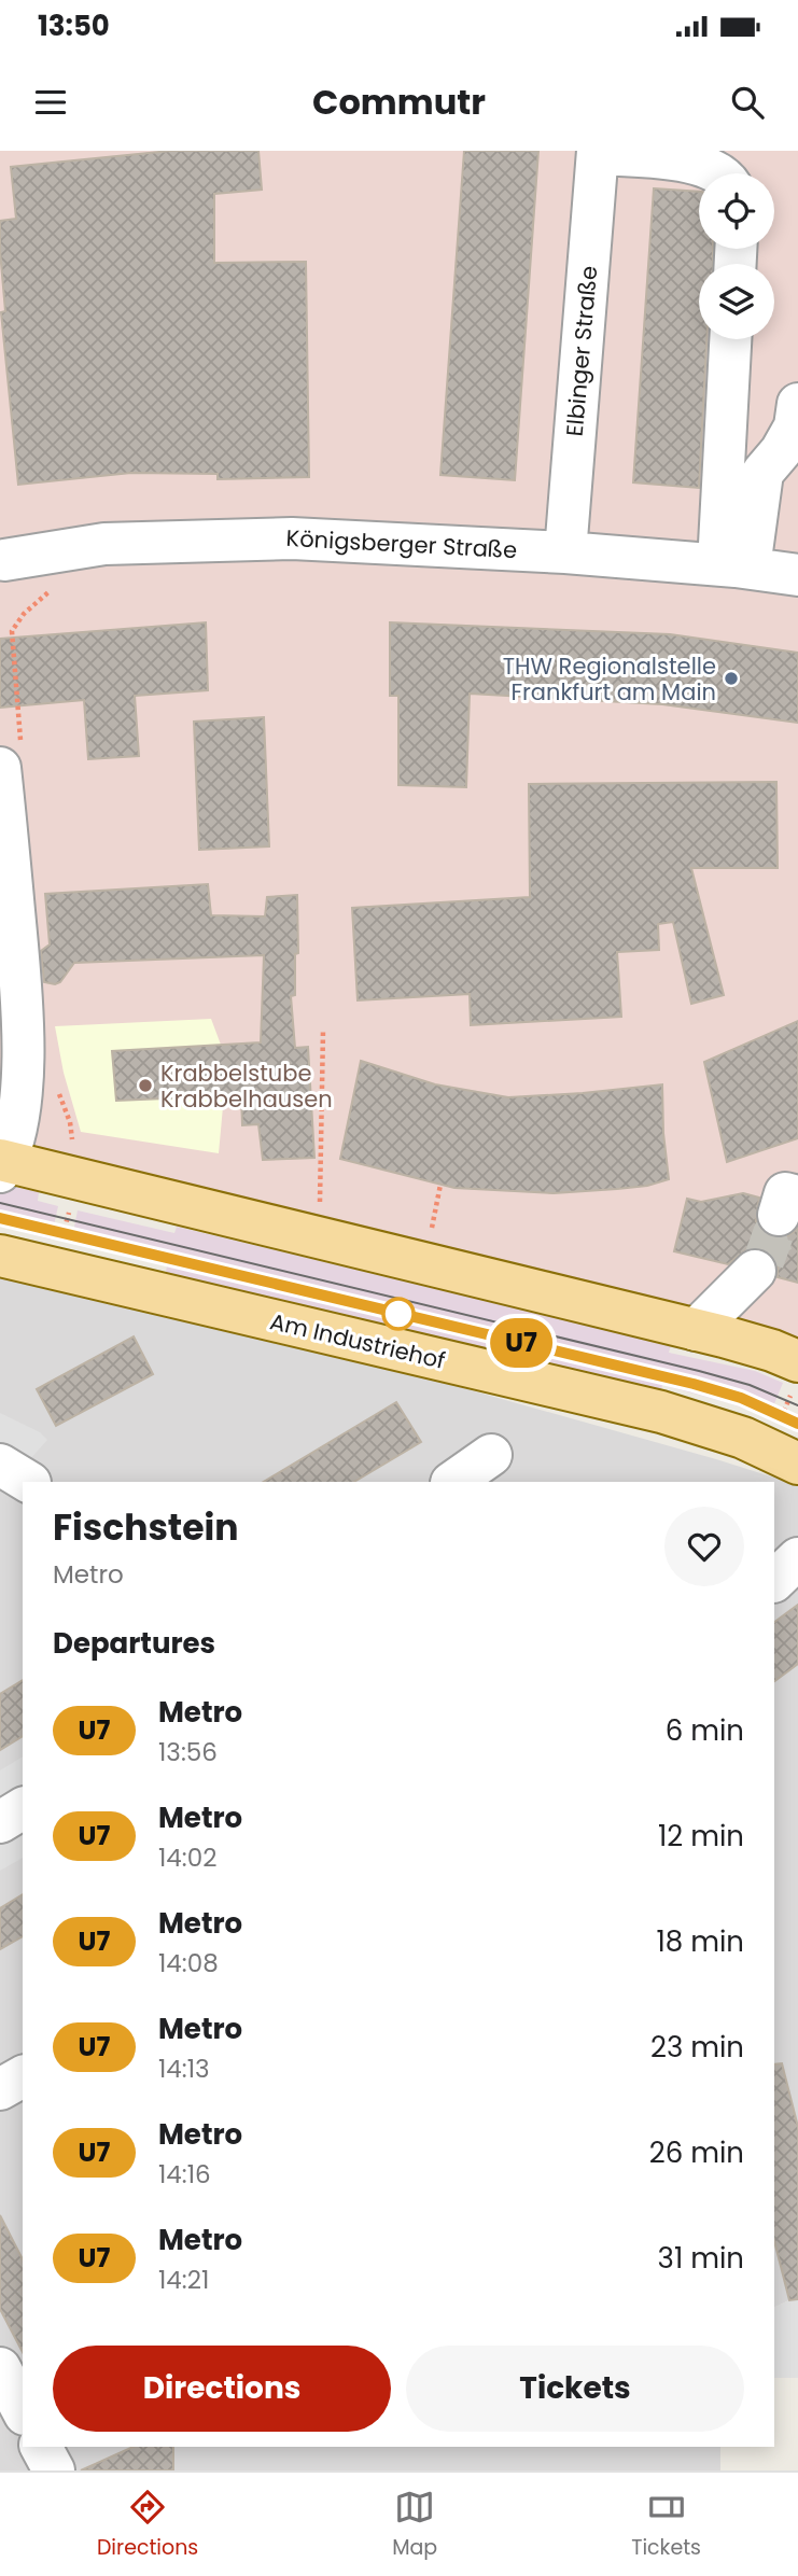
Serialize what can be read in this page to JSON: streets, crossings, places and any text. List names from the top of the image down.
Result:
{
  "streets": {
    "main road": ["Am Industriehof"],
    "street": ["Elbinger Straße", "Königsberger Straße"]
  },
  "crossings": [
    ["Elbinger Straße", "Königsberger Straße"]
  ],
  "places": ["THW Regionalstelle Frankfurt am Main", "Krabbelstube Krabbelhausen"],
  "lines": ["metro line U7"],
  "page": {
    "status": "13:50",
    "header": "Commutr",
    "on_map": "U7",
    "heading": [
      ["Fischstein", "Metro"],
      "Departures"
    ],
    "list": [
      {
        "mark": "U7",
        "name": "Metro",
        "note": "13:56",
        "value": "6 min"
      },
      {
        "mark": "U7",
        "name": "Metro",
        "note": "14:02",
        "value": "12 min"
      },
      {
        "mark": "U7",
        "name": "Metro",
        "note": "14:08",
        "value": "18 min"
      },
      {
        "mark": "U7",
        "name": "Metro",
        "note": "14:13",
        "value": "23 min"
      },
      {
        "mark": "U7",
        "name": "Metro",
        "note": "14:16",
        "value": "26 min"
      },
      {
        "mark": "U7",
        "name": "Metro",
        "note": "14:21",
        "value": "31 min"
      }
    ],
    "buttons": ["Directions", "Tickets"],
    "tabs": ["Directions", "Map", "Tickets"]
  }
}
